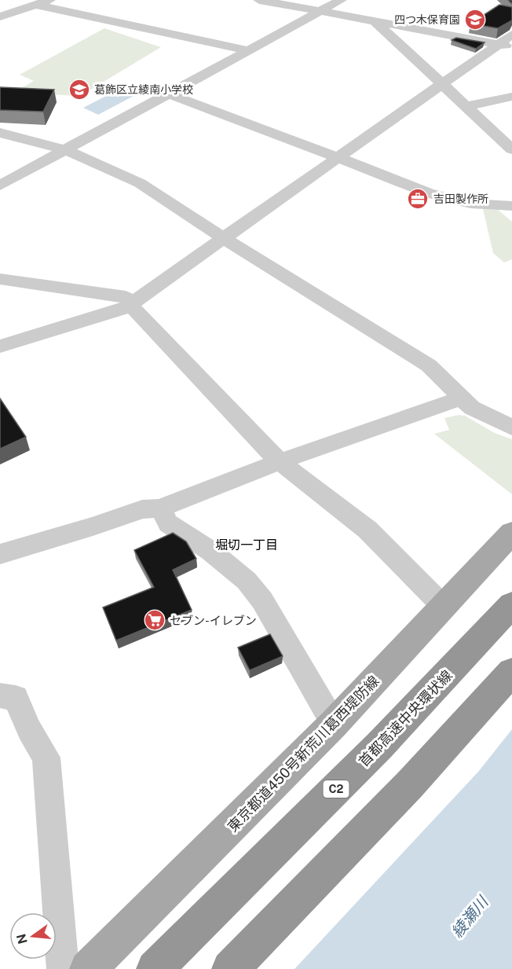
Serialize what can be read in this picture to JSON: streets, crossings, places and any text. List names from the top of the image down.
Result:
{
  "streets": {
    "highway": ["首都高速中央環状線", "C2"],
    "main road": ["東京都道450号新荒川葛西堤防線"]
  },
  "districts": ["堀切一丁目"],
  "water": ["綾瀬川"],
  "places": {
    "school or university": ["四つ木保育園", "葛飾区立綾南小学校"],
    "office": ["吉田製作所"],
    "supermarket": ["セブン-イレブン"]
  },
  "north": "left"
}
